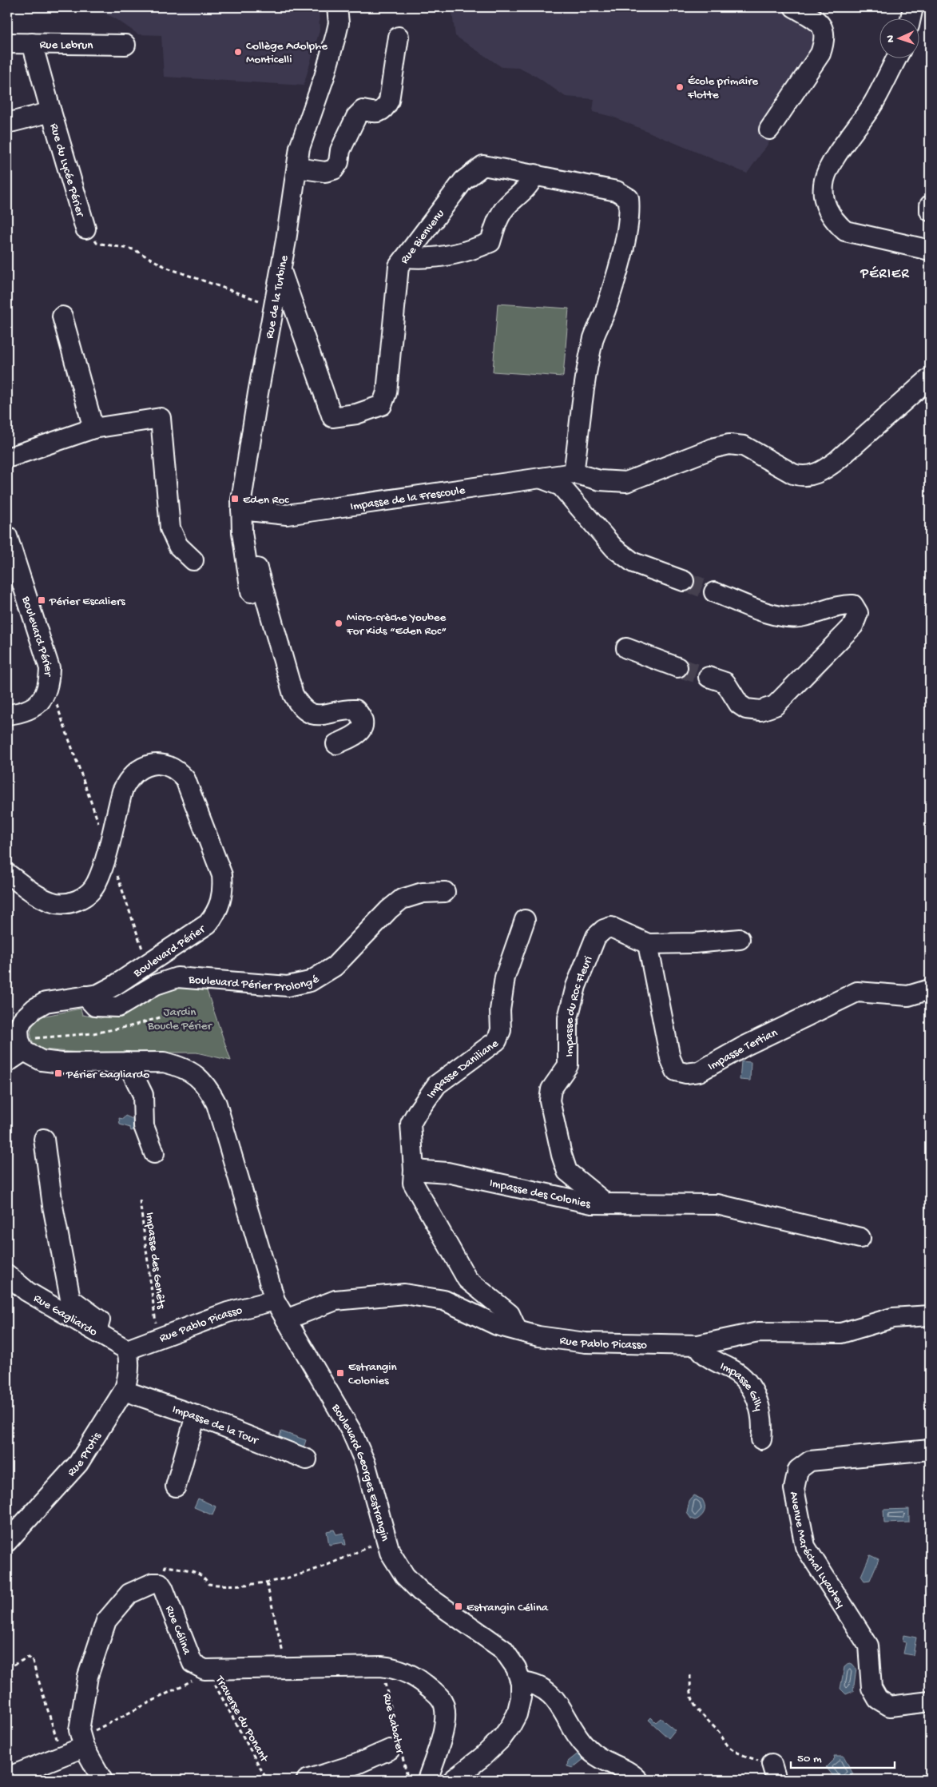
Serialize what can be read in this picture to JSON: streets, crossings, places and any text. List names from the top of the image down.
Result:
{
  "streets": {
    "street": [
      "Rue Lebrun",
      "Rue du Lycée Périer",
      "Rue Bienvenu",
      "Rue de la Turbine",
      "Impasse de la Frescoule",
      "Boulevard Périer",
      "Boulevard Périer Prolongé",
      "Impasse du Roc Fleuri",
      "Impasse Tertian",
      "Impasse Daniliane",
      "Impasse des Colonies",
      "Rue Gagliardo",
      "Rue Pablo Picasso",
      "Impasse Gilly",
      "Impasse de la Tour",
      "Rue Protis",
      "Boulevard Georges Estrangin",
      "Avenue Maréchal Lyautey",
      "Rue Célina",
      "Rue Sabater"
    ],
    "path": ["Impasse des Genêts", "Traverse du Ponant"]
  },
  "crossings": [
    ["Rue Lebrun", "Rue du Lycée Périer"],
    ["Rue Bienvenu", "Rue de la Turbine"],
    ["Rue Bienvenu", "Impasse de la Frescoule"],
    ["Rue de la Turbine", "Impasse de la Frescoule"],
    ["Boulevard Périer", "Boulevard Périer Prolongé"],
    ["Impasse du Roc Fleuri", "Impasse Tertian"],
    ["Impasse du Roc Fleuri", "Impasse des Colonies"],
    ["Impasse Daniliane", "Impasse des Colonies"],
    ["Rue Gagliardo", "Rue Pablo Picasso"],
    ["Rue Gagliardo", "Rue Protis"],
    ["Rue Pablo Picasso", "Impasse Gilly"],
    ["Rue Pablo Picasso", "Rue Protis"],
    ["Rue Pablo Picasso", "Boulevard Georges Estrangin"],
    ["Impasse de la Tour", "Rue Protis"],
    ["Rue Célina", "Rue Sabater"]
  ],
  "districts": ["PÉRIER"],
  "parks": ["Jardin Boucle Périer"],
  "places": {
    "other": ["Collège Adolphe Monticelli", "École primaire Flotte", "Micro-crèche Youbee For Kids “Eden Roc”"],
    "transit": [
      "Eden Roc",
      "Périer Escaliers",
      "Périer Gagliardo",
      "Estrangin Colonies",
      "Estrangin Célina"
    ]
  },
  "scale_bar": "50 m",
  "north": "left"
}
